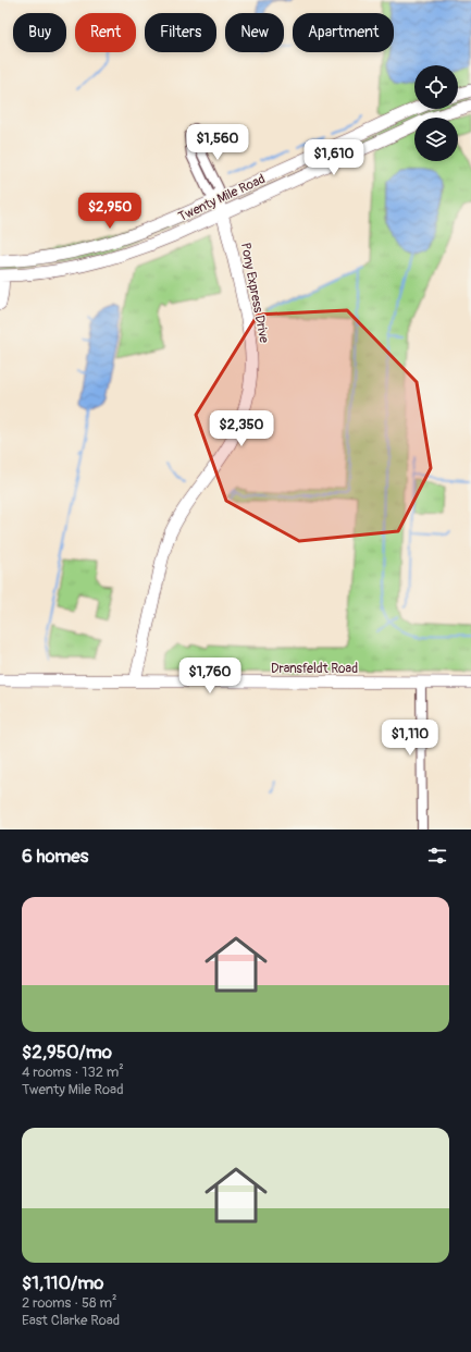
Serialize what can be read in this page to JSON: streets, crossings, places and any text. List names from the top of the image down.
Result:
{
  "streets": {
    "street": ["Twenty Mile Road", "Pony Express Drive", "Dransfeldt Road"]
  },
  "crossings": [
    ["Twenty Mile Road", "Pony Express Drive"],
    ["Pony Express Drive", "Dransfeldt Road"]
  ],
  "page": {
    "chip": [
      "Buy",
      "Rent",
      "Filters",
      "New",
      "Apartment"
    ],
    "price": [
      "$1,560",
      "$1,610",
      "$2,950",
      "$2,350",
      "$1,760",
      "$1,110"
    ],
    "heading": "6 homes",
    "list": [
      {
        "name": "$2,950/mo",
        "note": "4 rooms · 132 m² · Twenty Mile Road"
      },
      {
        "name": "$1,110/mo",
        "note": "2 rooms · 58 m² · East Clarke Road"
      }
    ]
  }
}
